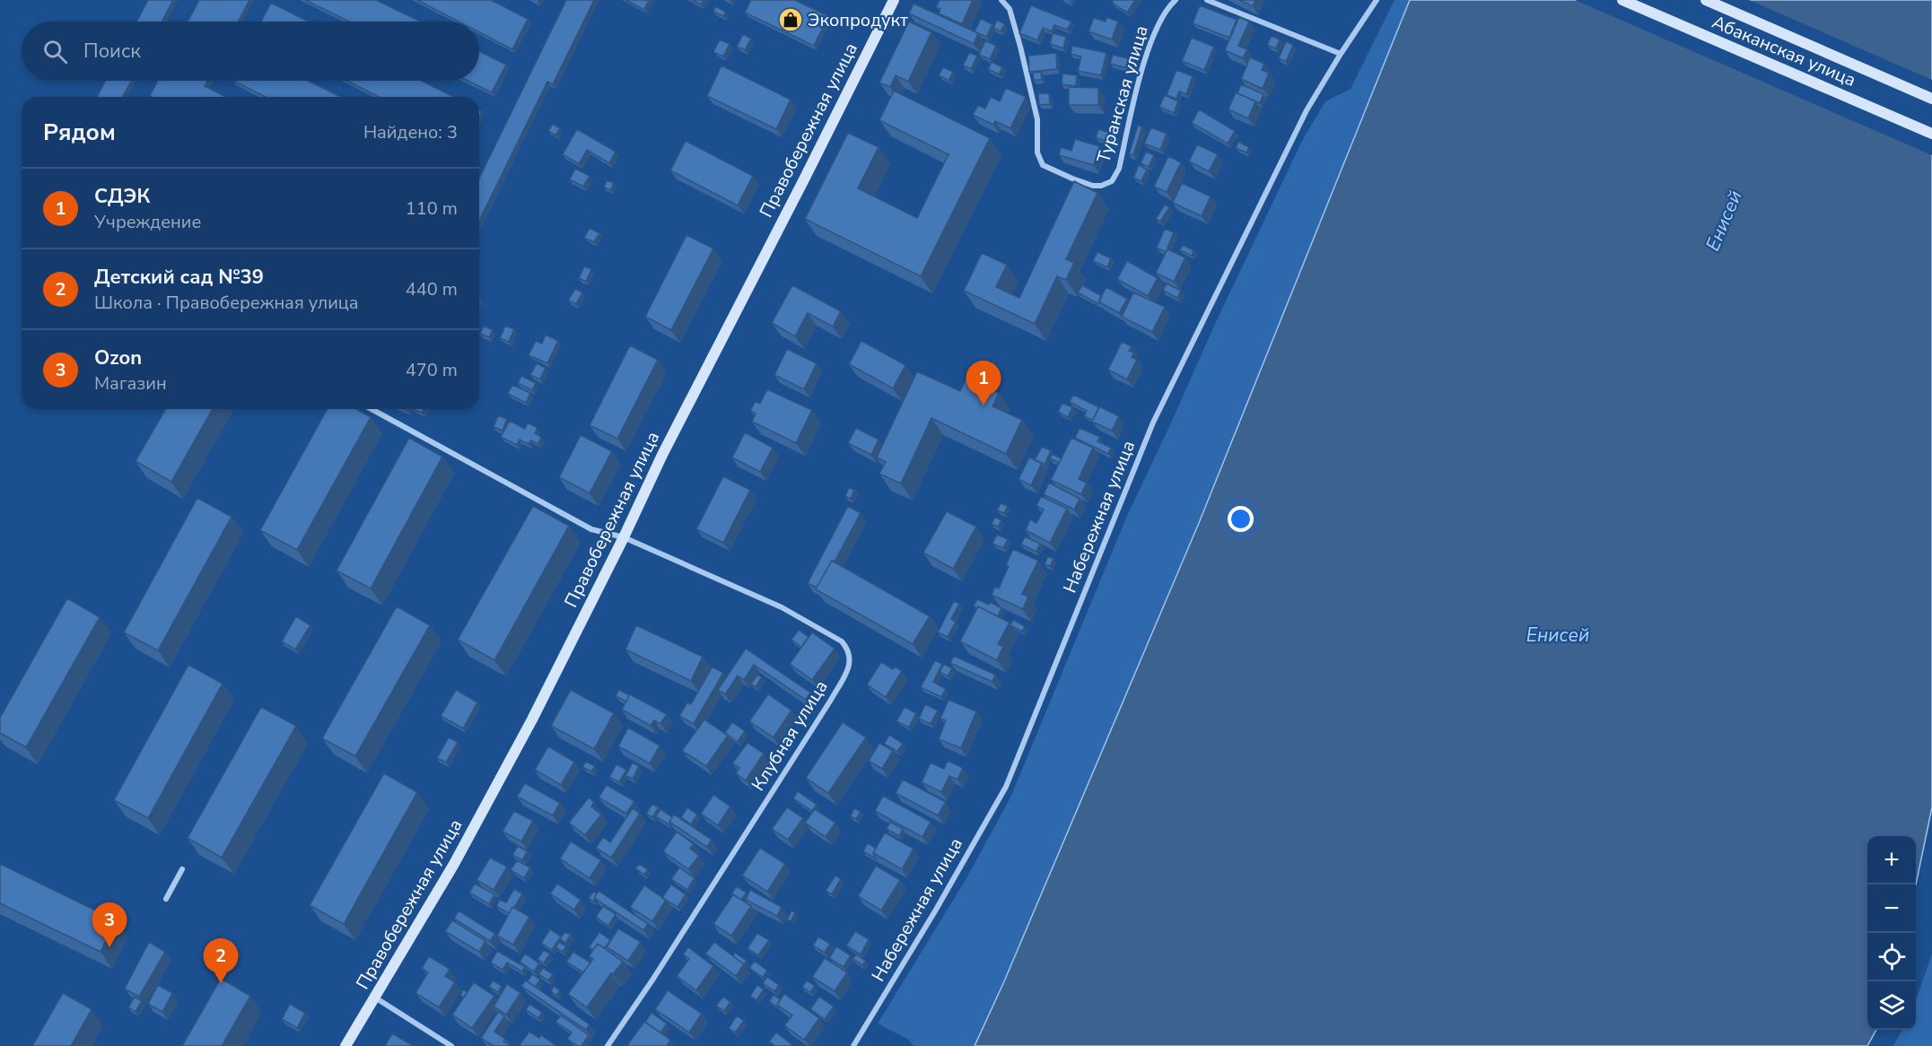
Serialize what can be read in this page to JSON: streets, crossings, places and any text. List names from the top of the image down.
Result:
{
  "streets": {
    "street": [
      "Абаканская улица",
      "Туранская улица",
      "Правобережная улица",
      "Набережная улица",
      "Клубная улица"
    ]
  },
  "crossings": [
    ["Правобережная улица", "Клубная улица"]
  ],
  "water": ["Енисей"],
  "places": {
    "shop": ["Экопродукт"]
  },
  "page": {
    "search": "Поиск",
    "heading": ["Рядом", "Найдено: 3"],
    "list": [
      {
        "mark": "1",
        "name": "СДЭК",
        "note": "Учреждение",
        "value": "110 m"
      },
      {
        "mark": "2",
        "name": "Детский сад №39",
        "note": "Школа · Правобережная улица",
        "value": "440 m"
      },
      {
        "mark": "3",
        "name": "Ozon",
        "note": "Магазин",
        "value": "470 m"
      }
    ],
    "pins": ["1", "3", "2"],
    "map_buttons": ["+", "−"]
  }
}
